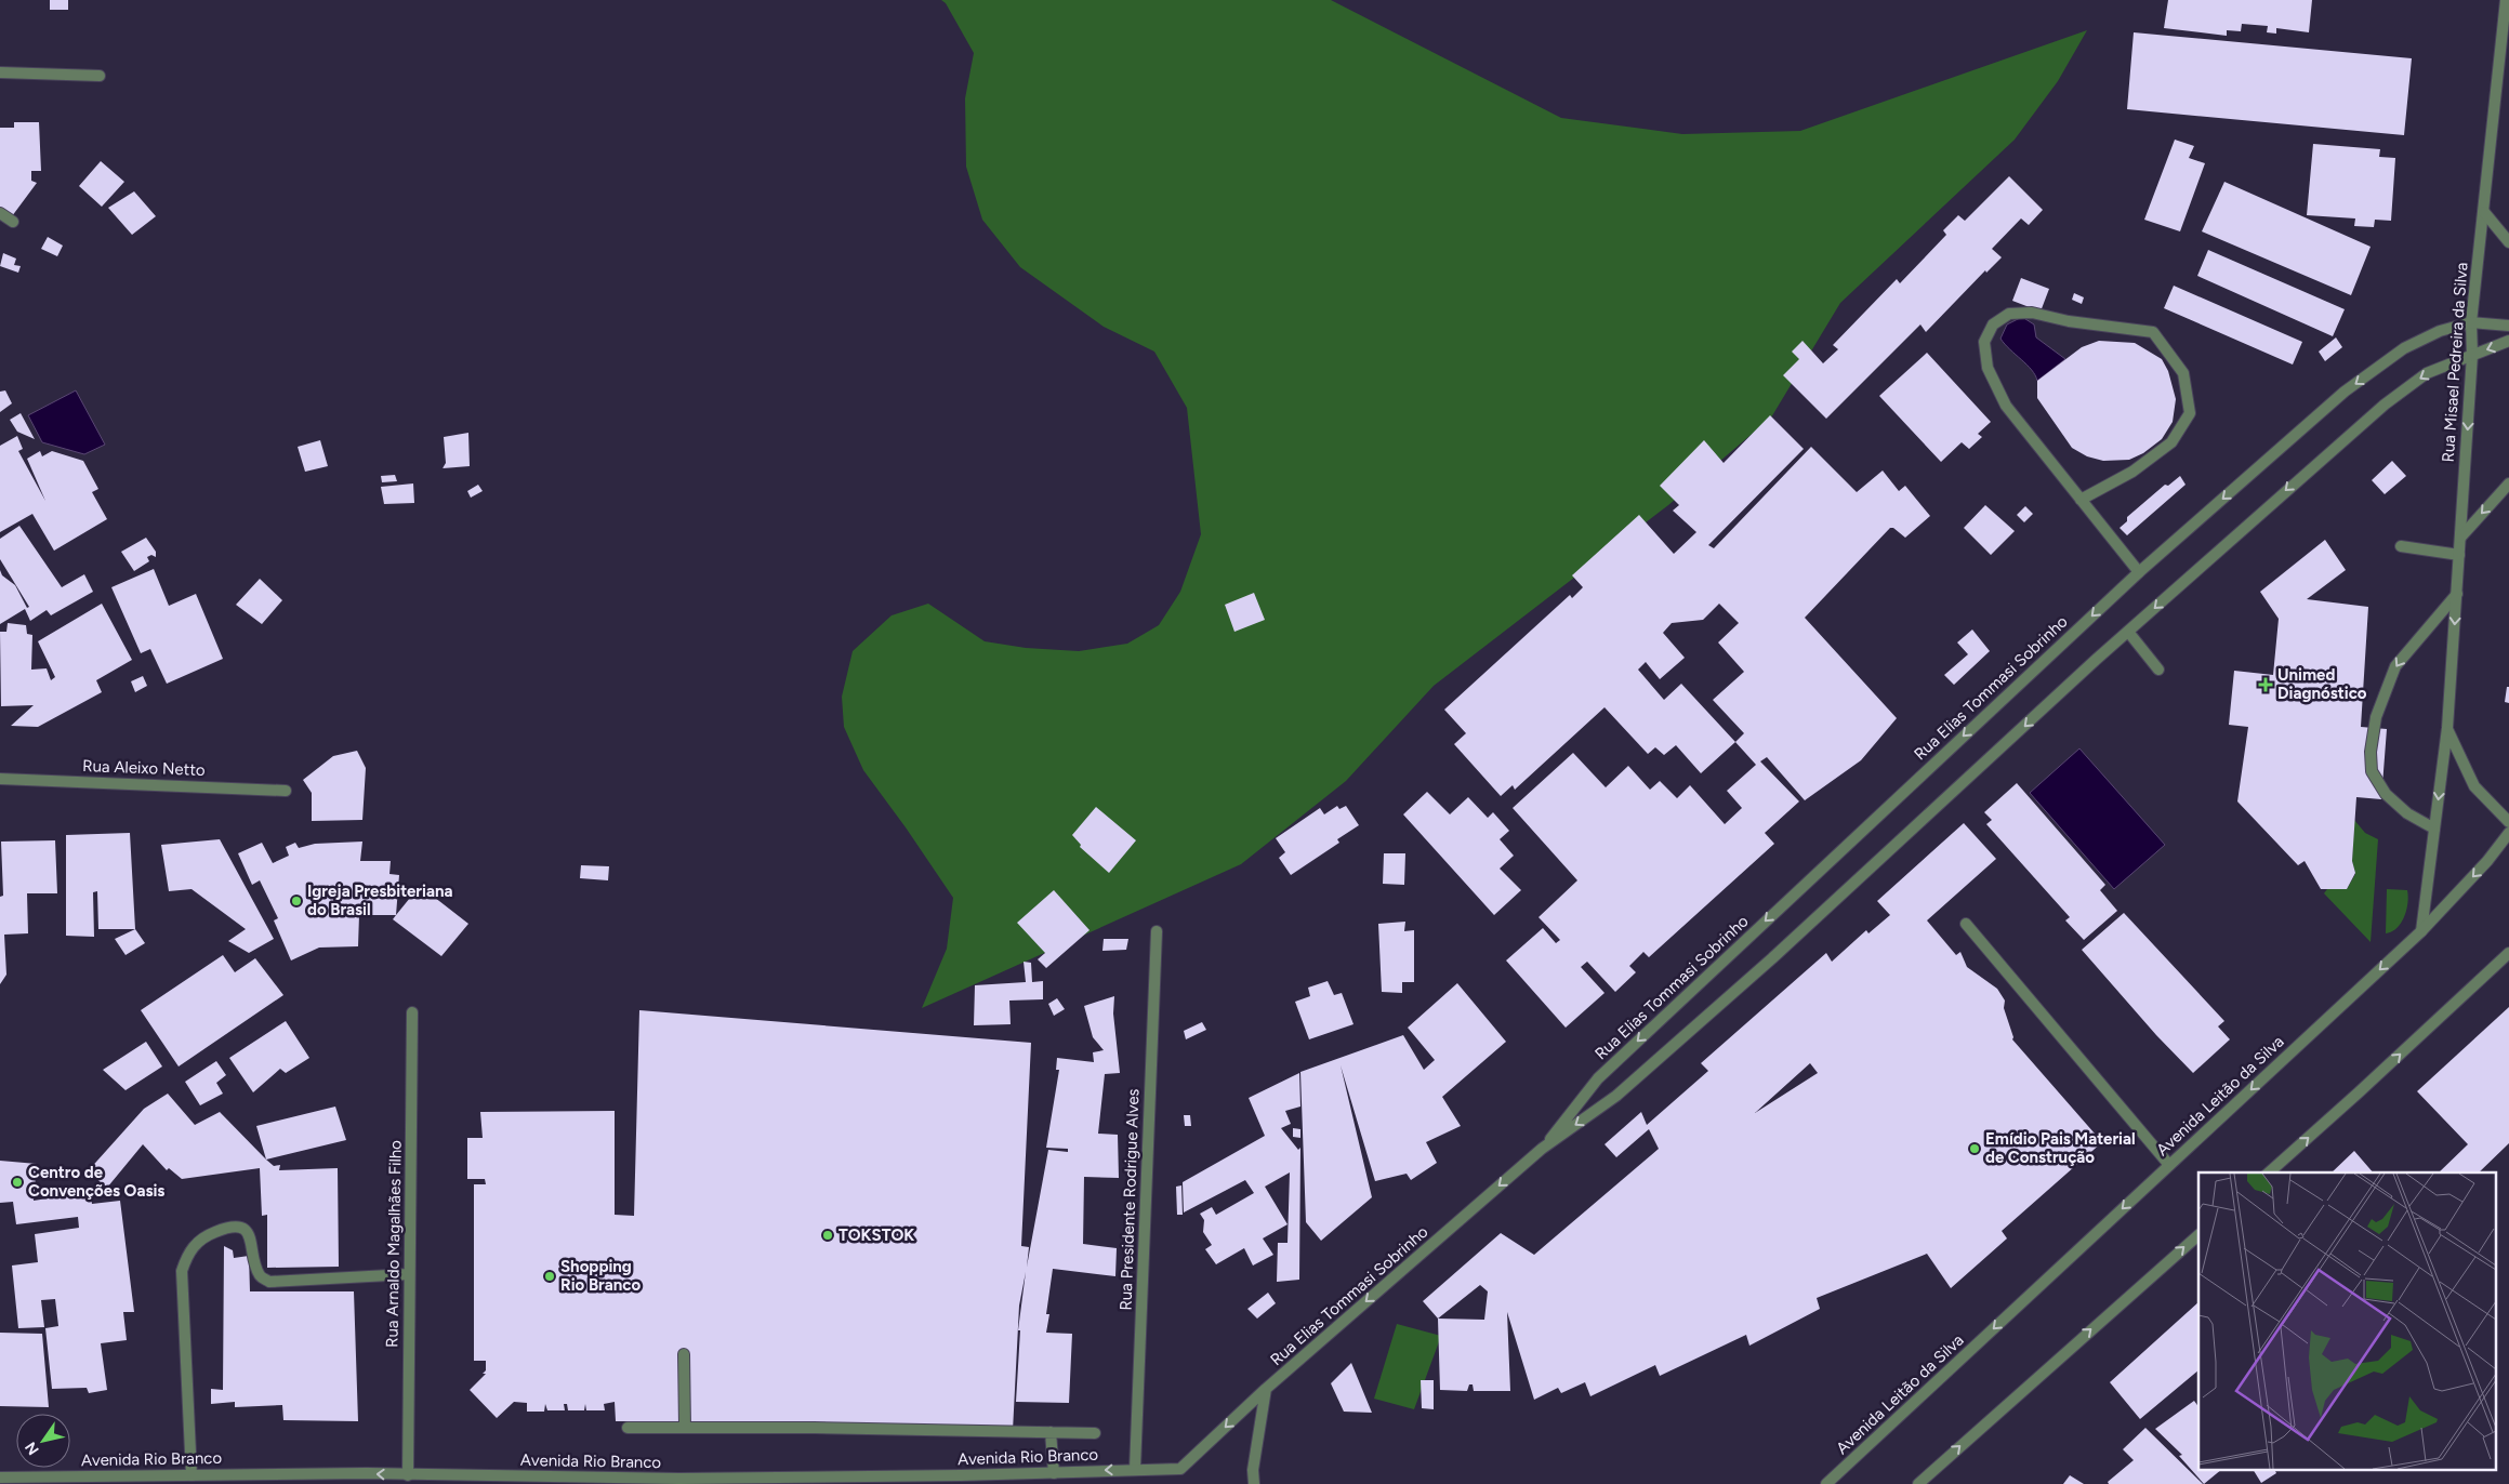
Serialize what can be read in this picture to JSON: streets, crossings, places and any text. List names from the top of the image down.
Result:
{
  "streets": {
    "street": [
      "Rua Misael Pedreira da Silva",
      "Rua Elias Tommasi Sobrinho",
      "Rua Aleixo Netto",
      "Avenida Leitão da Silva",
      "Rua Presidente Rodrigue Alves",
      "Rua Arnaldo Magalhães Filho",
      "Avenida Rio Branco"
    ]
  },
  "crossings": [
    ["Rua Misael Pedreira da Silva", "Rua Elias Tommasi Sobrinho"],
    ["Rua Misael Pedreira da Silva", "Avenida Leitão da Silva"],
    ["Rua Elias Tommasi Sobrinho", "Avenida Rio Branco"],
    ["Rua Presidente Rodrigue Alves", "Avenida Rio Branco"],
    ["Rua Arnaldo Magalhães Filho", "Avenida Rio Branco"]
  ],
  "one_way": ["Rua Misael Pedreira da Silva", "Rua Elias Tommasi Sobrinho"],
  "places": {
    "health": ["Unimed Diagnóstico"],
    "other": [
      "Igreja Presbiteriana do Brasil",
      "Emídio Pais Material de Construção",
      "Centro de Convenções Oasis",
      "TOKSTOK",
      "Shopping Rio Branco"
    ]
  },
  "north": "bottom left"
}
